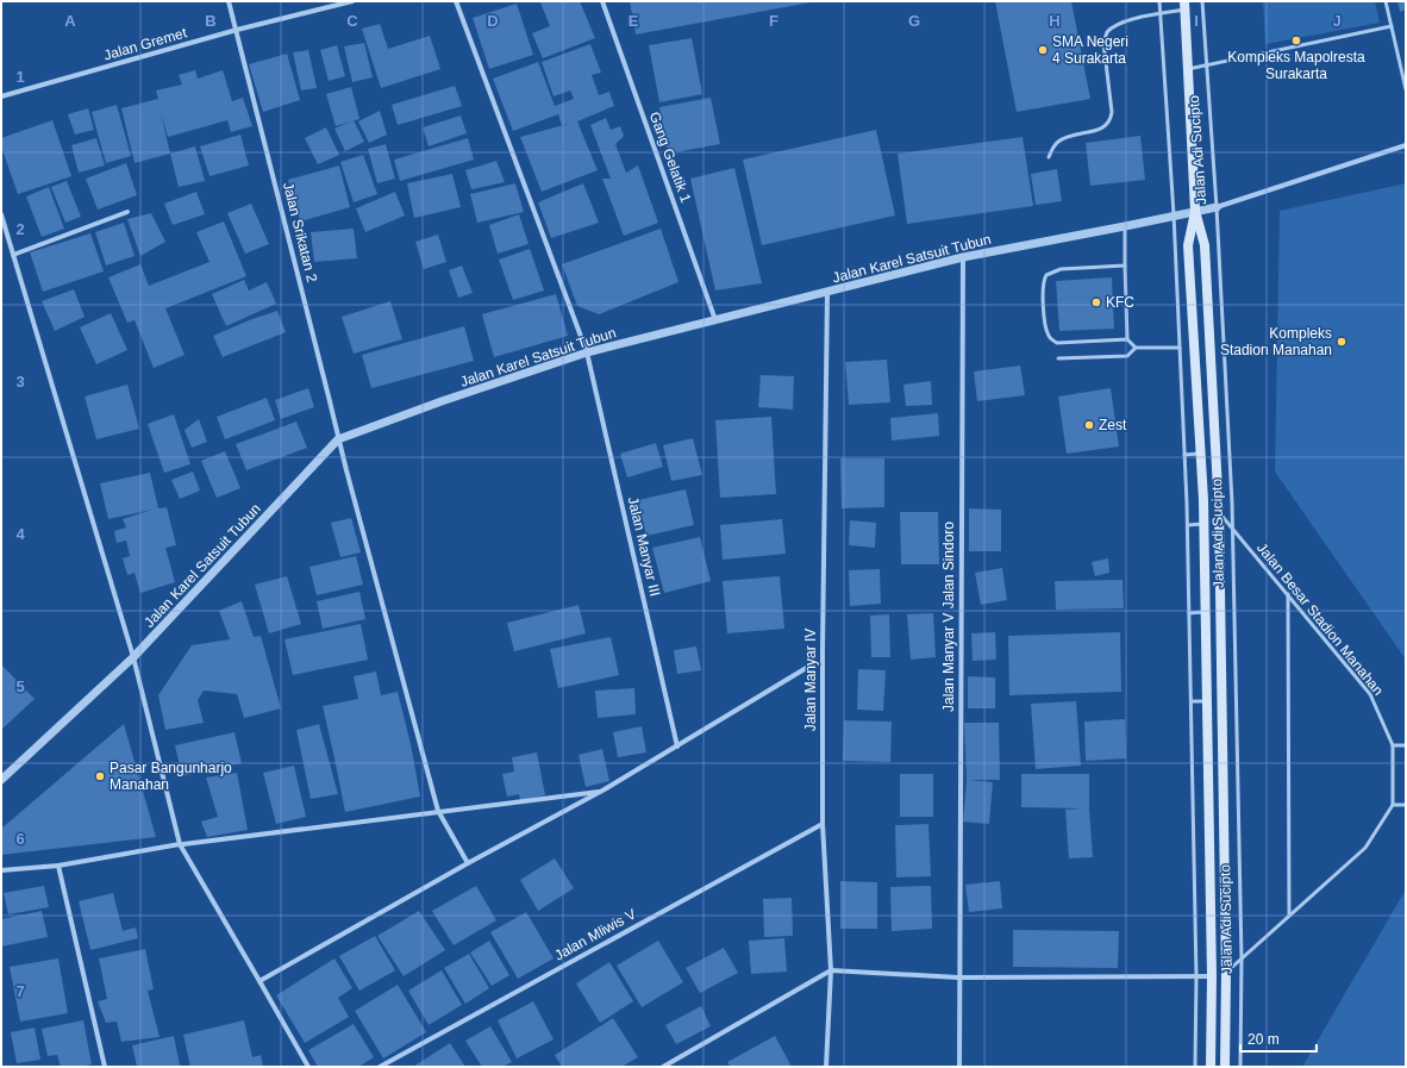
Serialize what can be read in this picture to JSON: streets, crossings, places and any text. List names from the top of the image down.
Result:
{
  "streets": {
    "main road": ["Jalan Adi Sucipto"],
    "street": [
      "Jalan Gremet",
      "Gang Gelatik 1",
      "Jalan Srikatan 2",
      "Jalan Karel Satsuit Tubun",
      "Jalan Manyar III",
      "Jalan Manyar V Jalan Sindoro",
      "Jalan Manyar IV",
      "Jalan Mliwis V"
    ],
    "lane": ["Jalan Besar Stadion Manahan"]
  },
  "crossings": [
    ["Jalan Gremet", "Jalan Srikatan 2"],
    ["Jalan Adi Sucipto", "Jalan Karel Satsuit Tubun"],
    ["Jalan Adi Sucipto", "Jalan Besar Stadion Manahan"],
    ["Gang Gelatik 1", "Jalan Karel Satsuit Tubun"],
    ["Jalan Srikatan 2", "Jalan Karel Satsuit Tubun"],
    ["Jalan Karel Satsuit Tubun", "Jalan Manyar III"],
    ["Jalan Karel Satsuit Tubun", "Jalan Manyar V Jalan Sindoro"],
    ["Jalan Karel Satsuit Tubun", "Jalan Manyar IV"],
    ["Jalan Manyar IV", "Jalan Mliwis V"]
  ],
  "places": [
    "Kompleks Mapolresta Surakarta",
    "SMA Negeri 4 Surakarta",
    "KFC",
    "Kompleks Stadion Manahan",
    "Zest",
    "Pasar Bangunharjo Manahan"
  ],
  "scale_bar": "20 m",
  "grid": {
    "columns": [
      "A",
      "B",
      "C",
      "D",
      "E",
      "F",
      "G",
      "H",
      "I",
      "J"
    ],
    "rows": [
      "1",
      "2",
      "3",
      "4",
      "5",
      "6",
      "7"
    ]
  }
}
